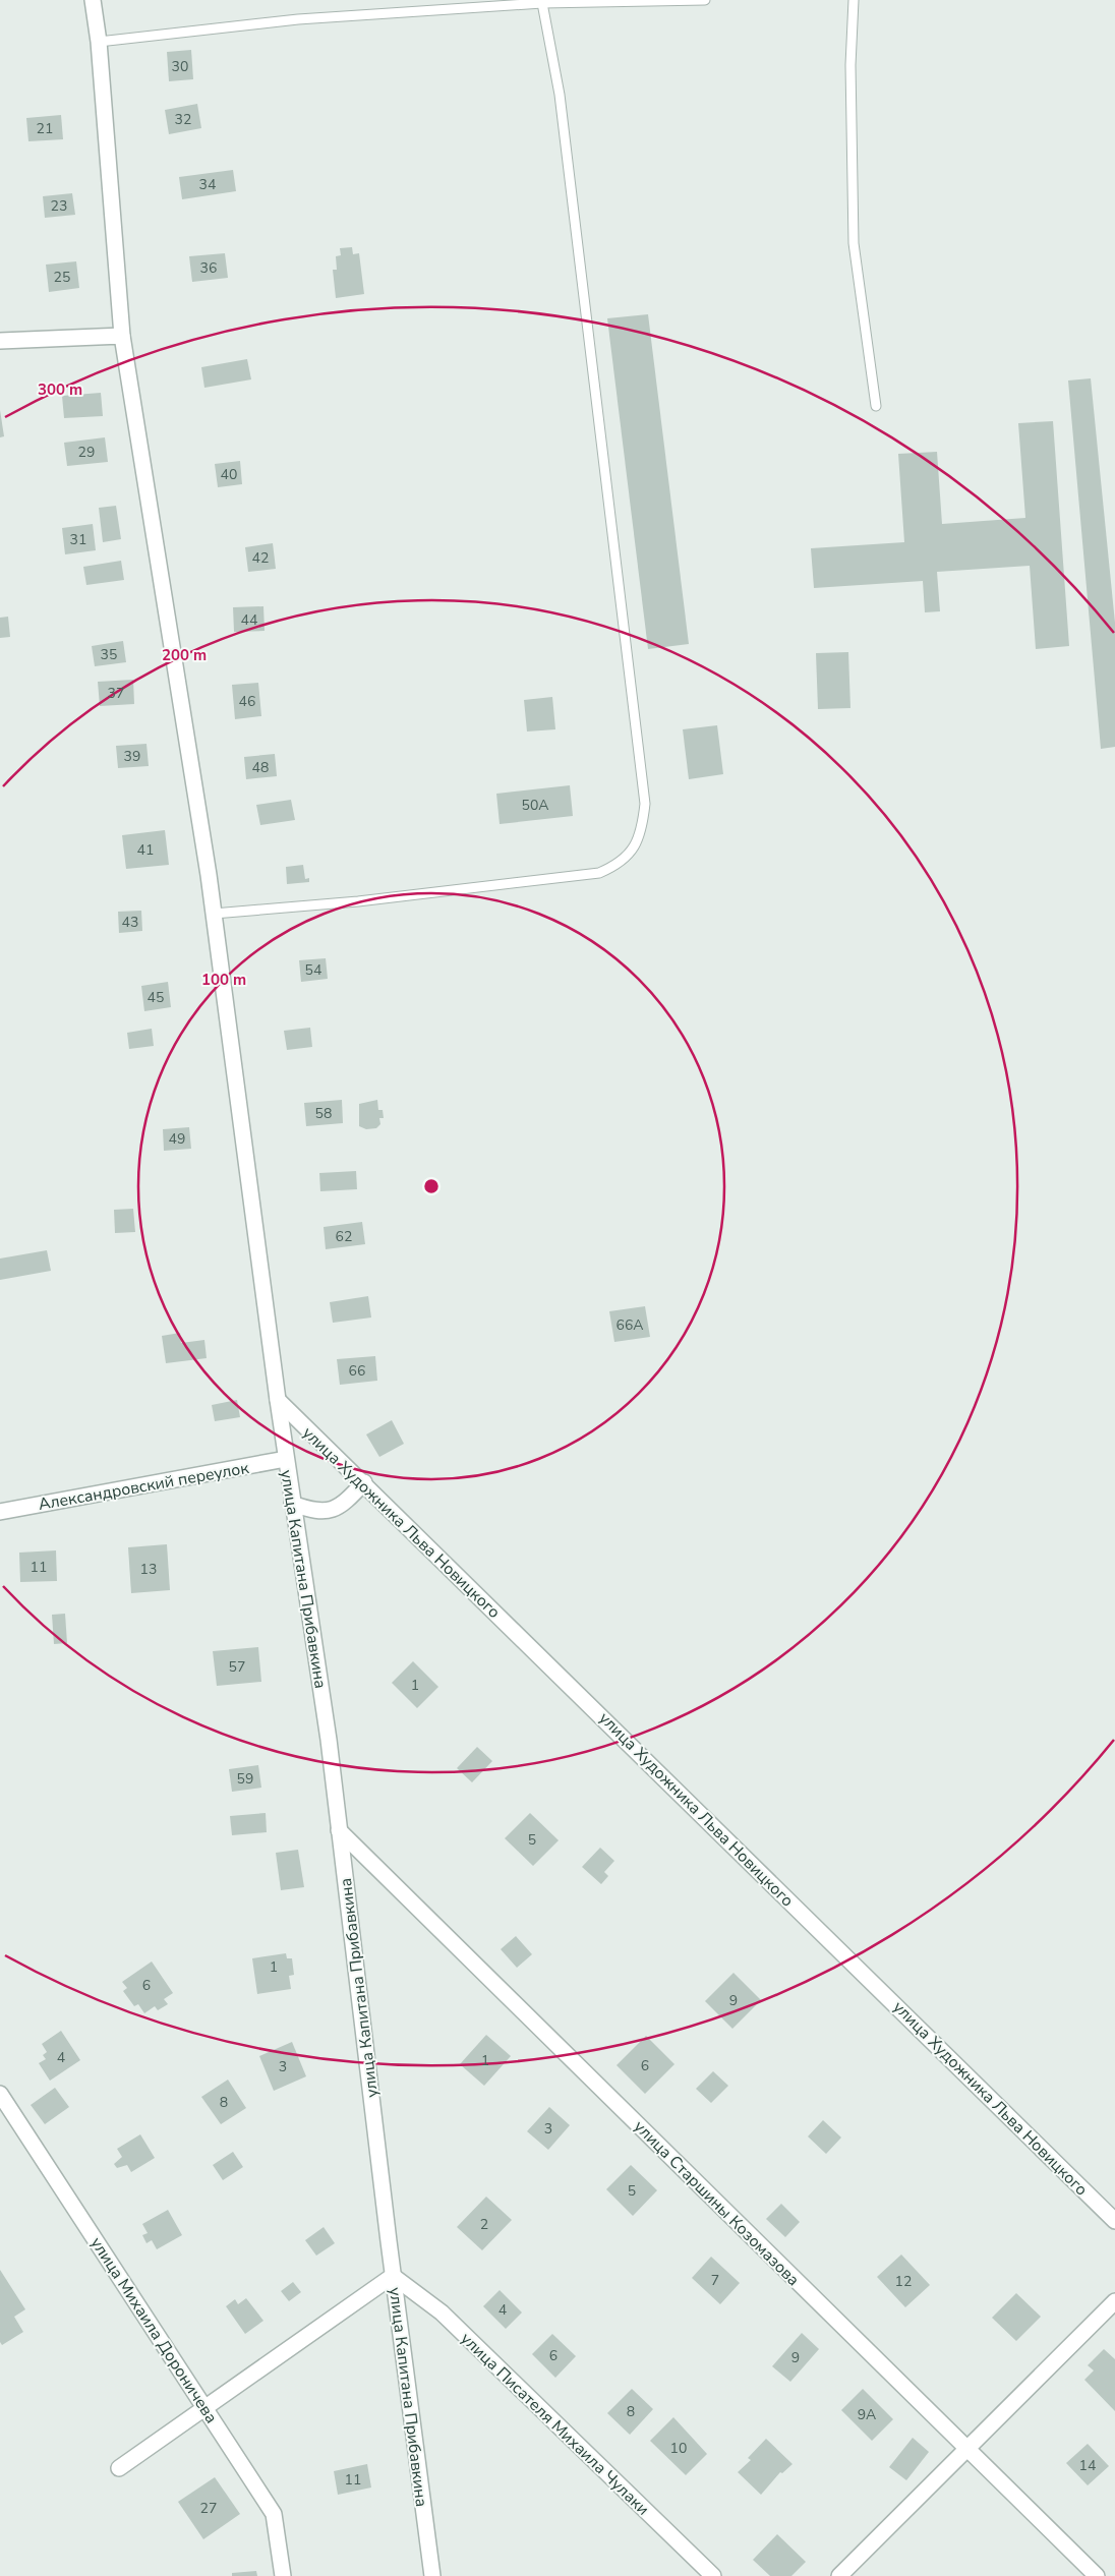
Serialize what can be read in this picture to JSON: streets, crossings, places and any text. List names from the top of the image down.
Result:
{
  "streets": {
    "street": [
      "Александровский переулок",
      "улица Художника Льва Новицкого",
      "улица Капитана Прибавкина",
      "улица Старшины Козомазова",
      "улица Михаила Дороничева",
      "улица Писателя Михаила Чулаки"
    ]
  },
  "crossings": [
    ["Александровский переулок", "улица Капитана Прибавкина"],
    ["улица Художника Льва Новицкого", "улица Капитана Прибавкина"],
    ["улица Капитана Прибавкина", "улица Старшины Козомазова"],
    ["улица Капитана Прибавкина", "улица Писателя Михаила Чулаки"]
  ],
  "house_numbers": [
    "30",
    "32",
    "21",
    "34",
    "23",
    "36",
    "25",
    "29",
    "40",
    "31",
    "42",
    "44",
    "35",
    "37",
    "46",
    "39",
    "48",
    "50А",
    "41",
    "43",
    "54",
    "45",
    "58",
    "49",
    "62",
    "66А",
    "66",
    "11",
    "13",
    "57",
    "1",
    "59",
    "5",
    "1",
    "6",
    "9",
    "4",
    "1",
    "6",
    "3",
    "8",
    "3",
    "5",
    "2",
    "7",
    "12",
    "4",
    "6",
    "9",
    "8",
    "9А",
    "10",
    "14",
    "11",
    "27"
  ],
  "rings": ["300 m", "200 m", "100 m"]
}
